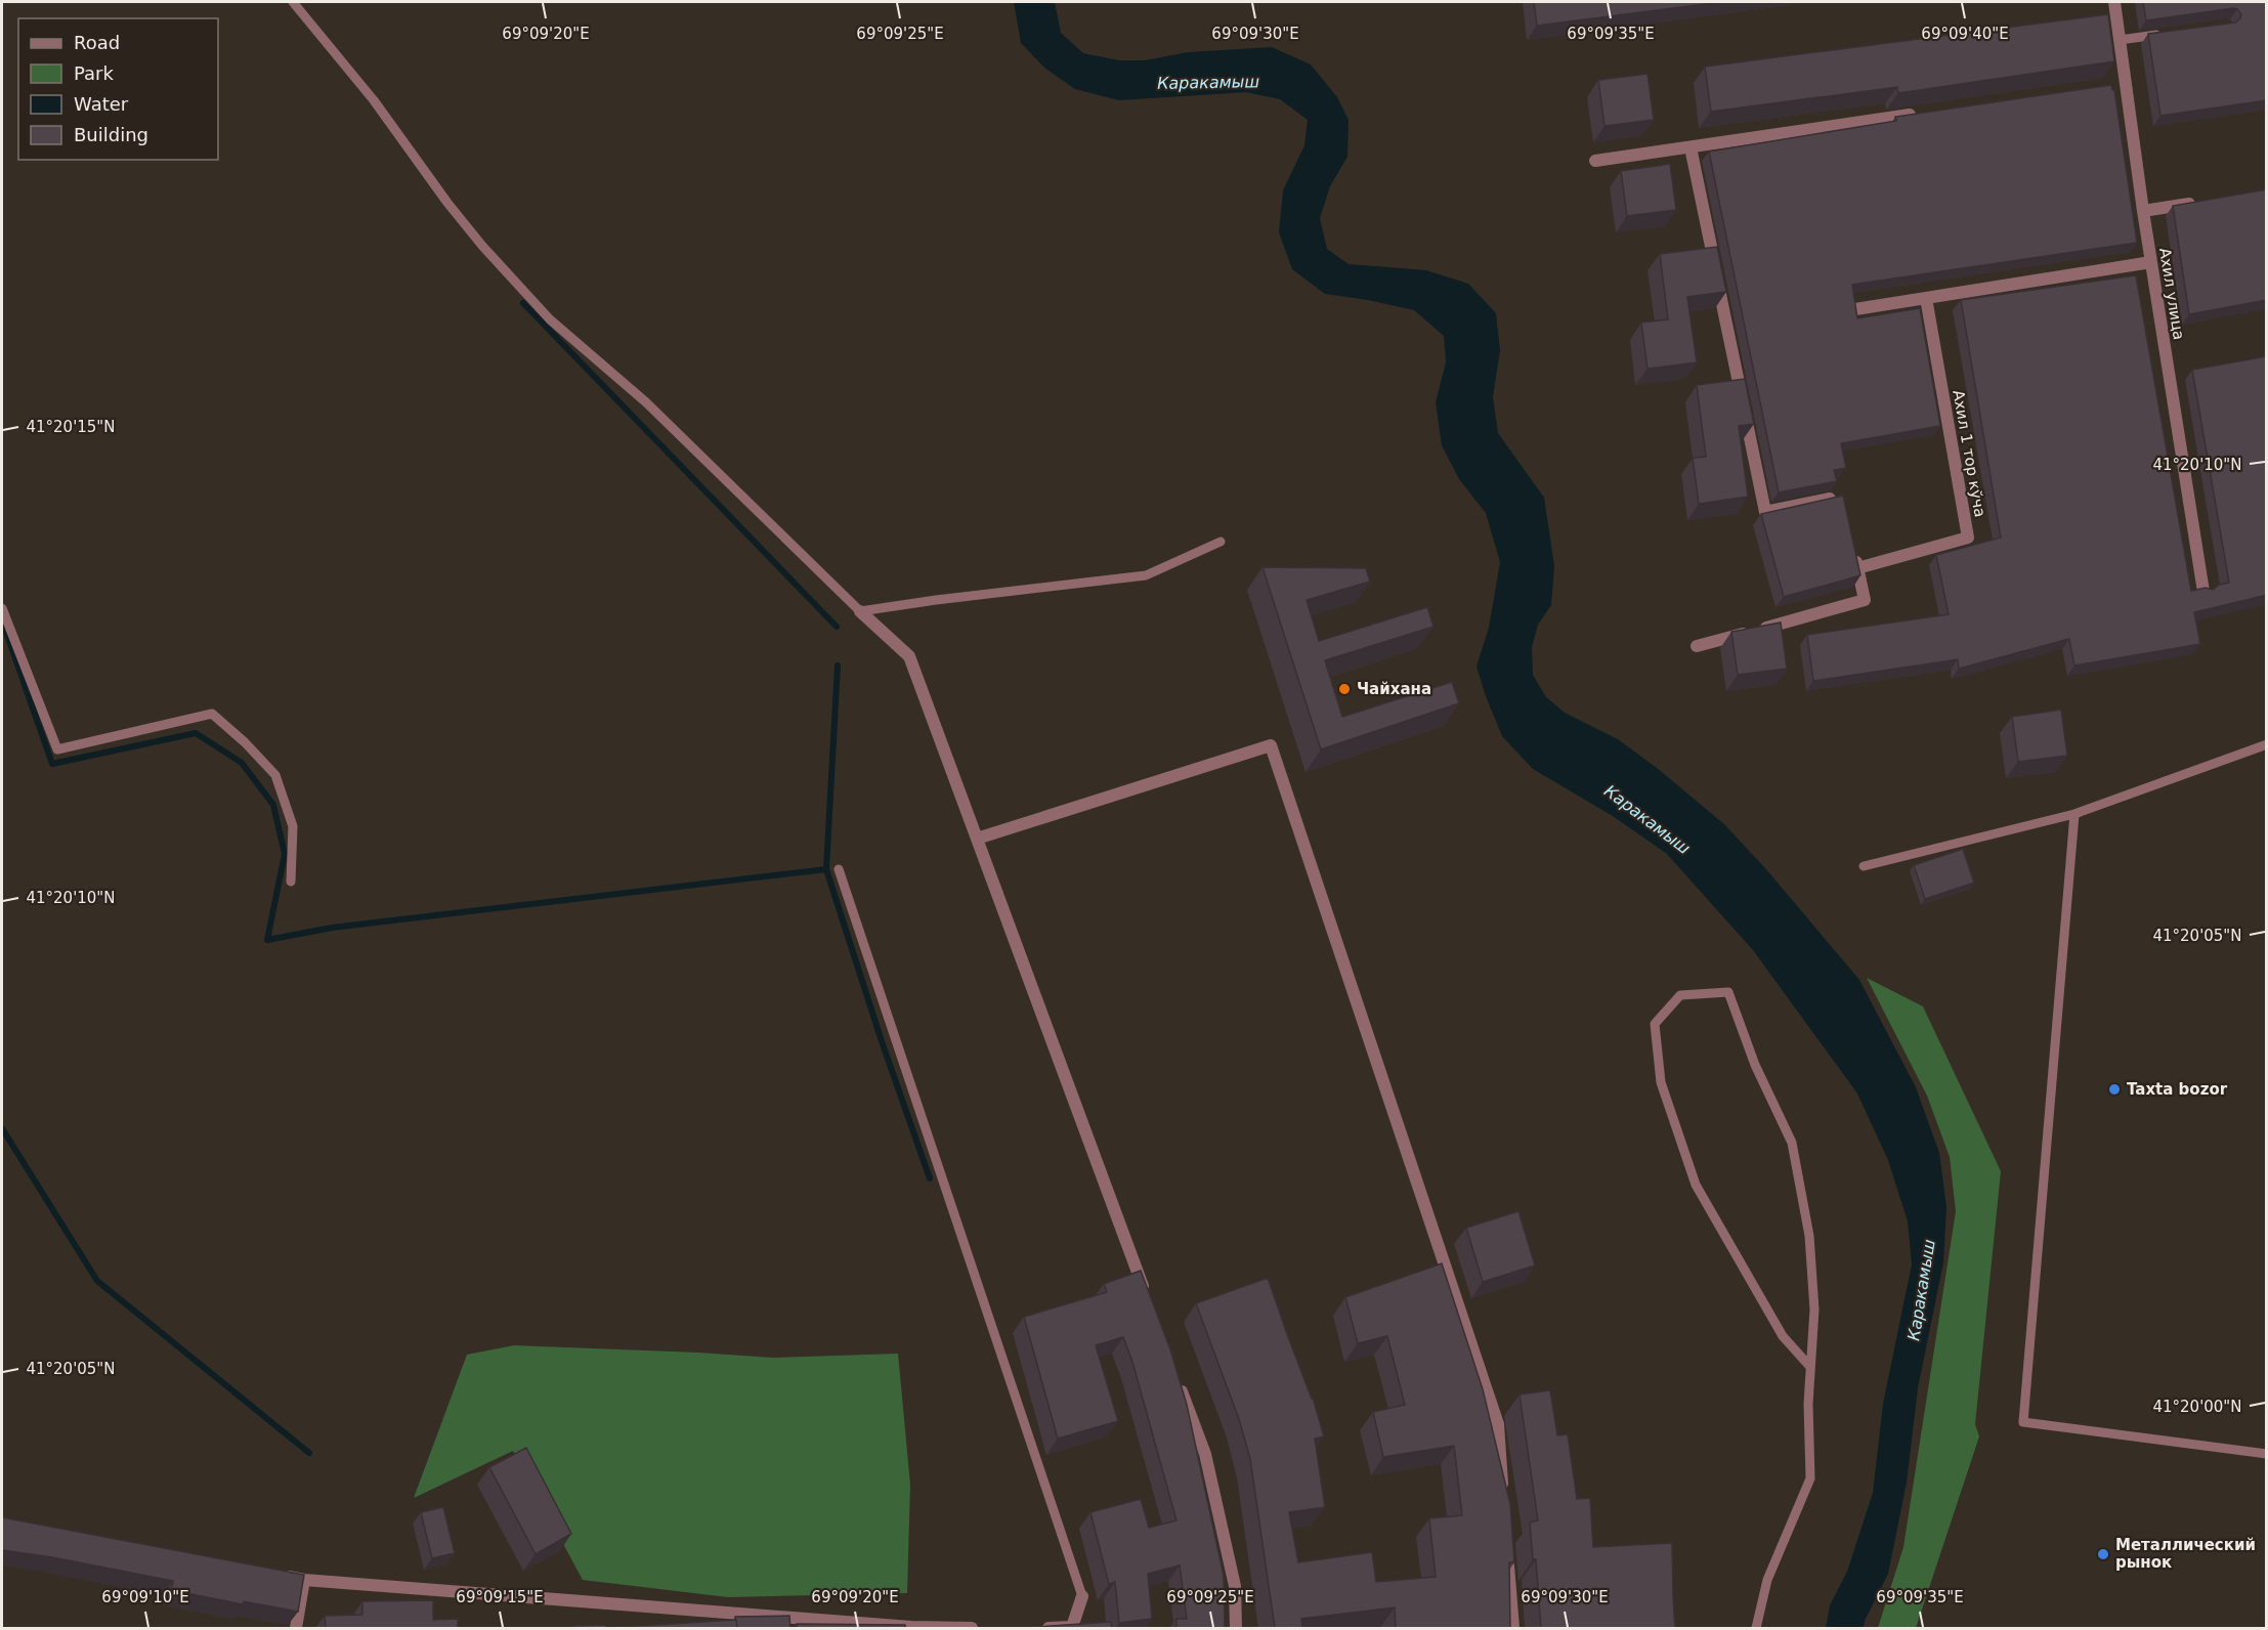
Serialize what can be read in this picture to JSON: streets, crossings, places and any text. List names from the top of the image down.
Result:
{
  "streets": {
    "street": ["Ахил улица", "Ахил 1 тор кўча"]
  },
  "water": ["Каракамыш"],
  "places": ["Чайхана", "Taxta bozor", "Металлический рынок"],
  "legend": [
    "Road",
    "Park",
    "Water",
    "Building"
  ],
  "coordinates": [
    "69°09'20\"E",
    "69°09'25\"E",
    "69°09'30\"E",
    "69°09'35\"E",
    "69°09'40\"E",
    "41°20'15\"N",
    "41°20'10\"N",
    "41°20'05\"N",
    "41°20'00\"N",
    "69°09'10\"E",
    "69°09'15\"E"
  ]
}
